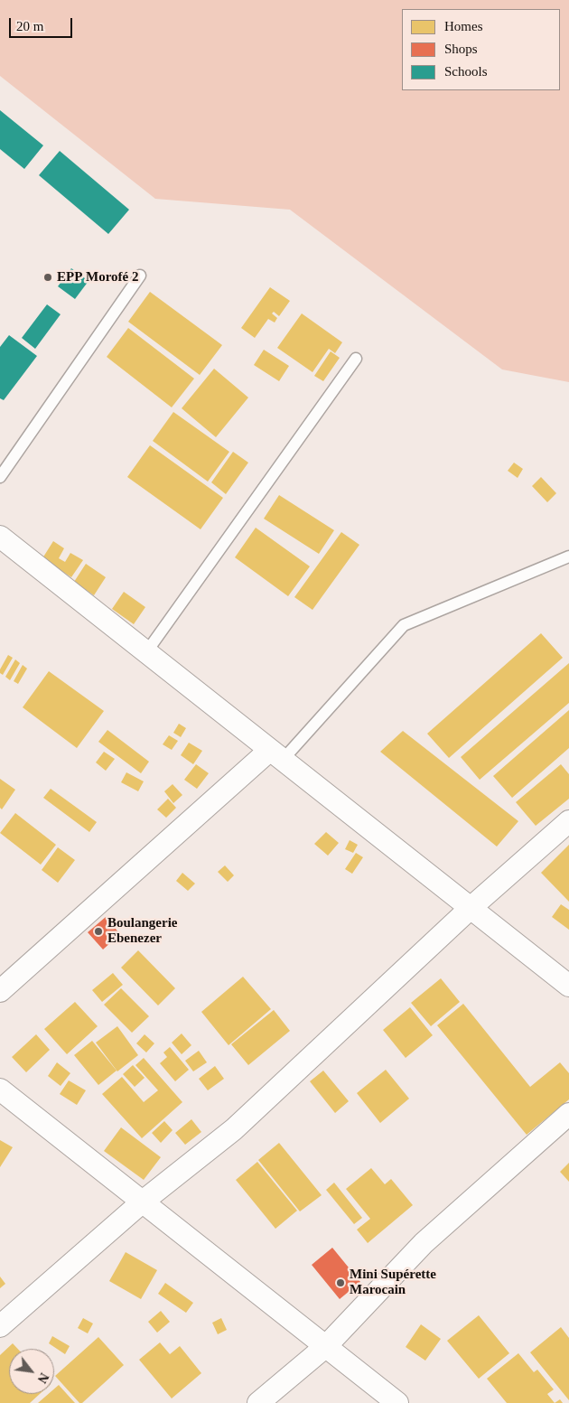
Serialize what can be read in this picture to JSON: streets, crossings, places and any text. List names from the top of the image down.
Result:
{
  "places": ["EPP Morofé 2", "Boulangerie Ebenezer", "Mini Supérette Marocain"],
  "legend": ["Homes", "Shops", "Schools"],
  "scale_bar": "20 m",
  "north": "bottom right"
}
